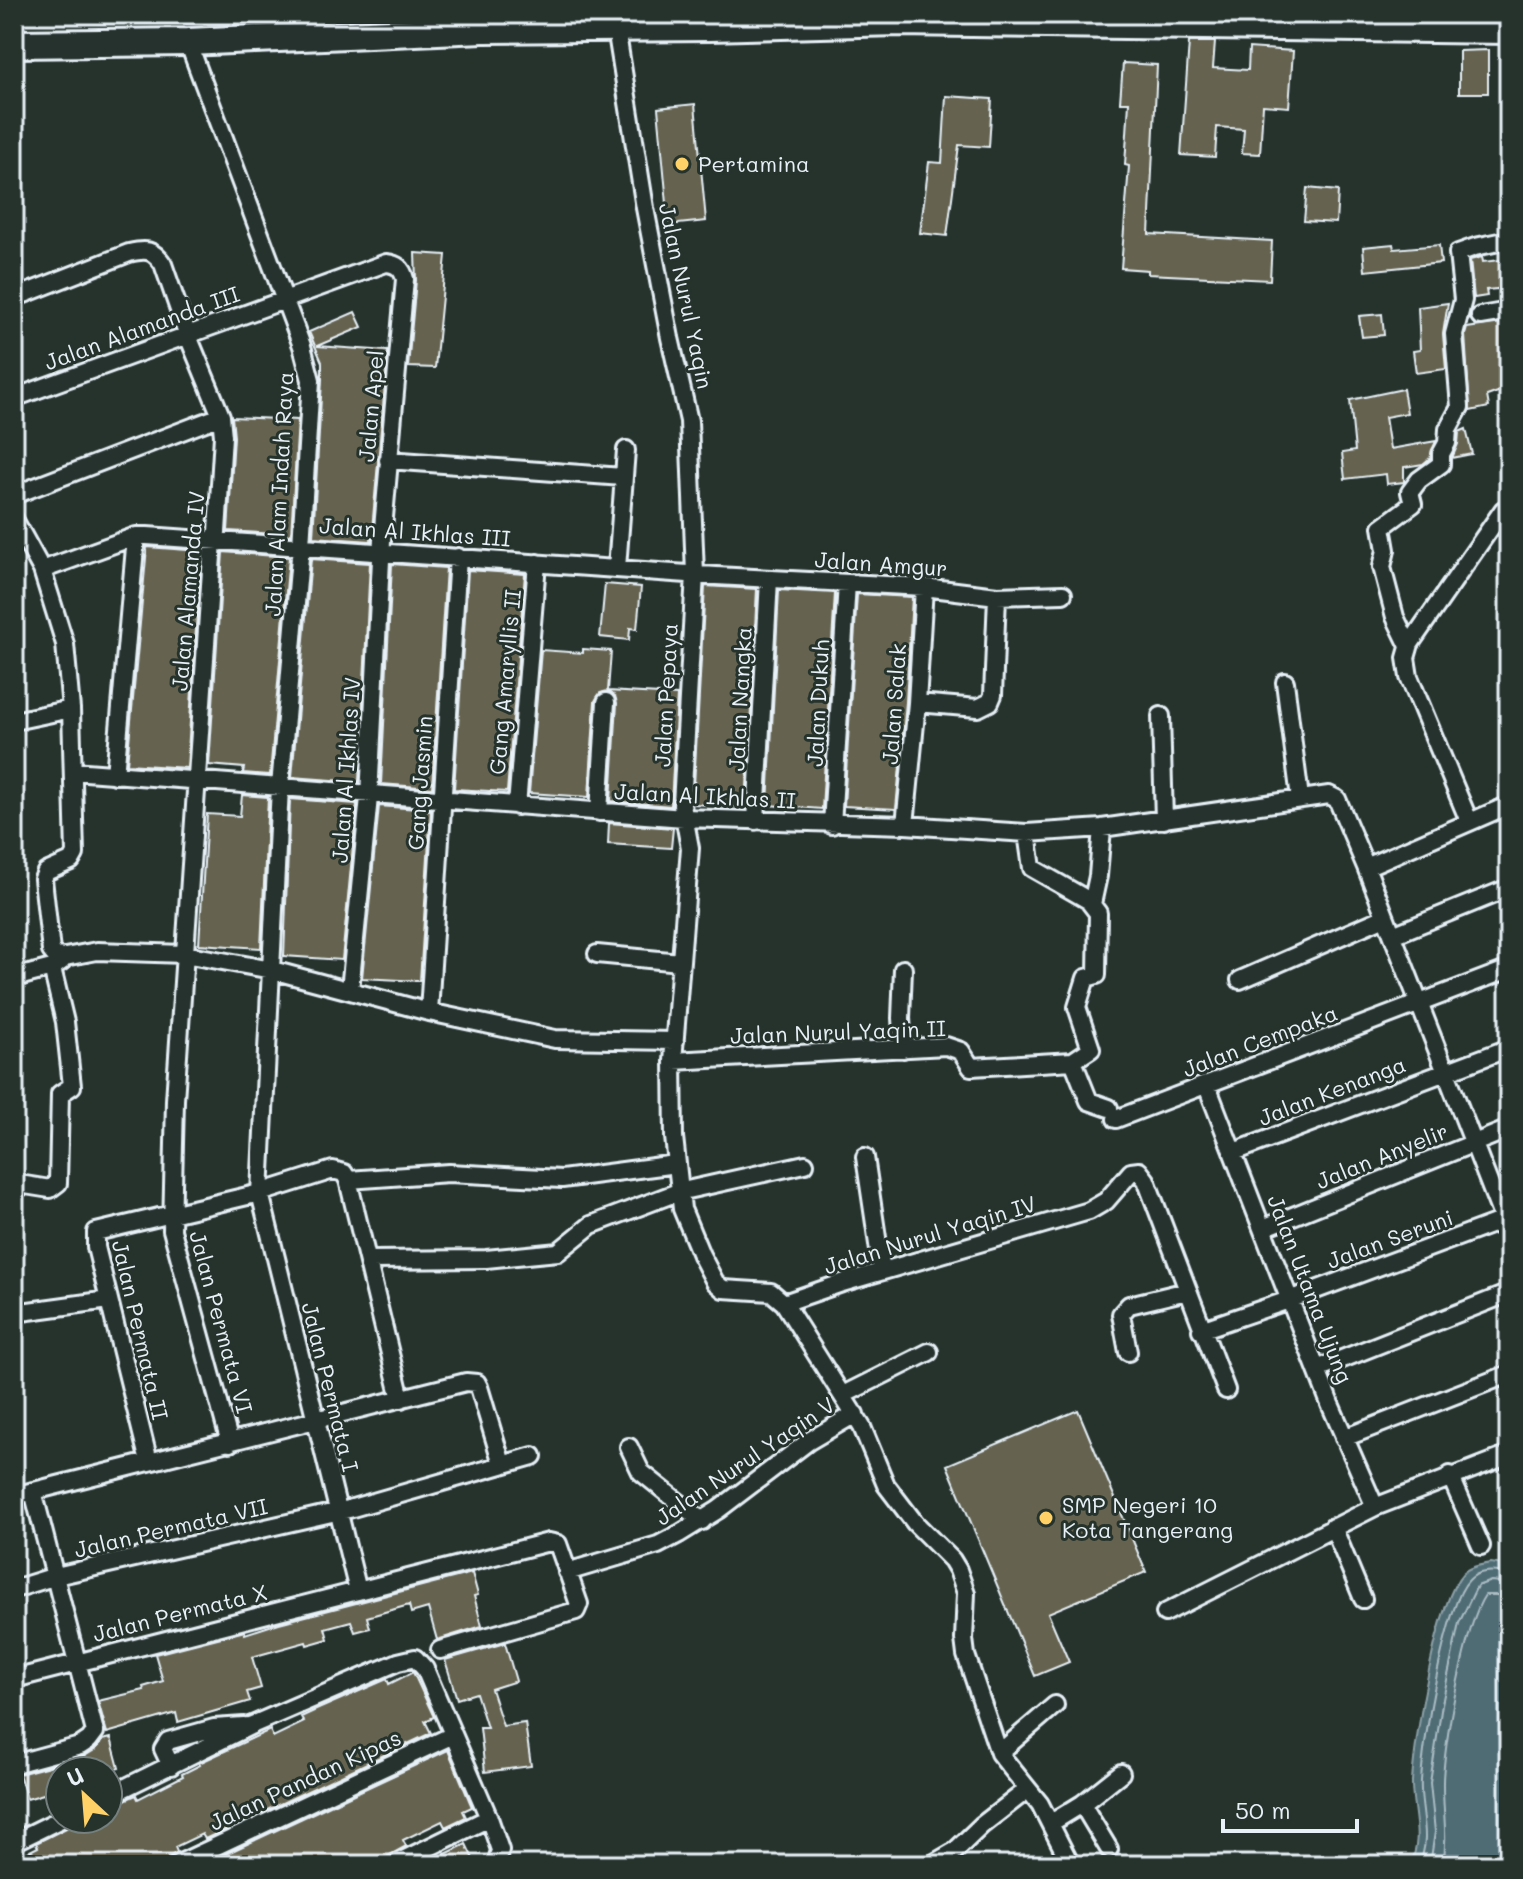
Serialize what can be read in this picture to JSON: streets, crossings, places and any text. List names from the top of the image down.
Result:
{
  "streets": {
    "street": [
      "Jalan Nurul Yaqin",
      "Jalan Alamanda III",
      "Jalan Apel",
      "Jalan Alam Indah Raya",
      "Jalan Al Ikhlas III",
      "Jalan Amgur",
      "Jalan Alamanda IV",
      "Gang Amaryllis II",
      "Jalan Pepaya",
      "Jalan Nangka",
      "Jalan Dukuh",
      "Jalan Salak",
      "Jalan Al Ikhlas IV",
      "Gang Jasmin",
      "Jalan Al Ikhlas II",
      "Jalan Nurul Yaqin II",
      "Jalan Cempaka",
      "Jalan Kenanga",
      "Jalan Anyelir",
      "Jalan Nurul Yaqin IV",
      "Jalan Seruni",
      "Jalan Utama Ujung",
      "Jalan Permata VI",
      "Jalan Permata II",
      "Jalan Permata I",
      "Jalan Nurul Yaqin V",
      "Jalan Permata VII",
      "Jalan Permata X",
      "Jalan Pandan Kipas"
    ]
  },
  "crossings": [
    ["Jalan Nurul Yaqin", "Jalan Al Ikhlas III"],
    ["Jalan Nurul Yaqin", "Jalan Amgur"],
    ["Jalan Nurul Yaqin", "Jalan Pepaya"],
    ["Jalan Alamanda III", "Jalan Apel"],
    ["Jalan Alamanda III", "Jalan Alam Indah Raya"],
    ["Jalan Alamanda III", "Jalan Alamanda IV"],
    ["Jalan Apel", "Jalan Al Ikhlas III"],
    ["Jalan Apel", "Jalan Al Ikhlas IV"],
    ["Jalan Alam Indah Raya", "Jalan Al Ikhlas III"],
    ["Jalan Alam Indah Raya", "Jalan Al Ikhlas II"],
    ["Jalan Alam Indah Raya", "Jalan Permata II"],
    ["Jalan Alam Indah Raya", "Jalan Permata I"],
    ["Jalan Al Ikhlas III", "Jalan Amgur"],
    ["Jalan Al Ikhlas III", "Jalan Alamanda IV"],
    ["Jalan Al Ikhlas III", "Gang Amaryllis II"],
    ["Jalan Al Ikhlas III", "Jalan Pepaya"],
    ["Jalan Al Ikhlas III", "Jalan Al Ikhlas IV"],
    ["Jalan Al Ikhlas III", "Gang Jasmin"],
    ["Jalan Amgur", "Jalan Pepaya"],
    ["Jalan Amgur", "Jalan Nangka"],
    ["Jalan Amgur", "Jalan Dukuh"],
    ["Jalan Amgur", "Jalan Salak"],
    ["Jalan Alamanda IV", "Jalan Al Ikhlas II"],
    ["Gang Amaryllis II", "Jalan Al Ikhlas II"],
    ["Jalan Pepaya", "Jalan Al Ikhlas II"],
    ["Jalan Pepaya", "Jalan Nurul Yaqin II"],
    ["Jalan Pepaya", "Jalan Nurul Yaqin IV"],
    ["Jalan Pepaya", "Jalan Permata II"],
    ["Jalan Nangka", "Jalan Al Ikhlas II"],
    ["Jalan Dukuh", "Jalan Al Ikhlas II"],
    ["Jalan Salak", "Jalan Al Ikhlas II"],
    ["Jalan Al Ikhlas IV", "Jalan Al Ikhlas II"],
    ["Gang Jasmin", "Jalan Al Ikhlas II"],
    ["Jalan Nurul Yaqin II", "Jalan Cempaka"],
    ["Jalan Cempaka", "Jalan Utama Ujung"],
    ["Jalan Kenanga", "Jalan Utama Ujung"],
    ["Jalan Anyelir", "Jalan Utama Ujung"],
    ["Jalan Seruni", "Jalan Utama Ujung"],
    ["Jalan Permata VI", "Jalan Permata II"],
    ["Jalan Permata II", "Jalan Permata I"],
    ["Jalan Permata I", "Jalan Permata VII"],
    ["Jalan Permata I", "Jalan Permata X"],
    ["Jalan Nurul Yaqin V", "Jalan Permata X"]
  ],
  "places": ["Pertamina", "SMP Negeri 10 Kota Tangerang"],
  "scale_bar": "50 m",
  "north": "top left"
}
